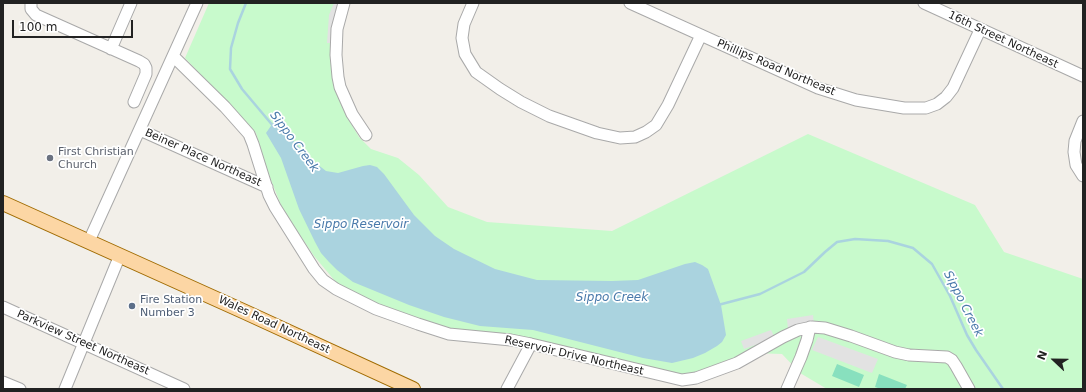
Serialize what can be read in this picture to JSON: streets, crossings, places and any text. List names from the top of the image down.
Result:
{
  "streets": {
    "main road": ["Wales Road Northeast"],
    "street": [
      "16th Street Northeast",
      "Phillips Road Northeast",
      "Beiner Place Northeast",
      "Parkview Street Northeast",
      "Reservoir Drive Northeast"
    ]
  },
  "crossings": [
    ["16th Street Northeast", "Phillips Road Northeast"],
    ["Beiner Place Northeast", "Reservoir Drive Northeast"]
  ],
  "water": ["Sippo Creek", "Sippo Reservoir"],
  "places": ["First Christian Church", "Fire Station Number 3"],
  "scale_bar": "100 m",
  "north": "left"
}
